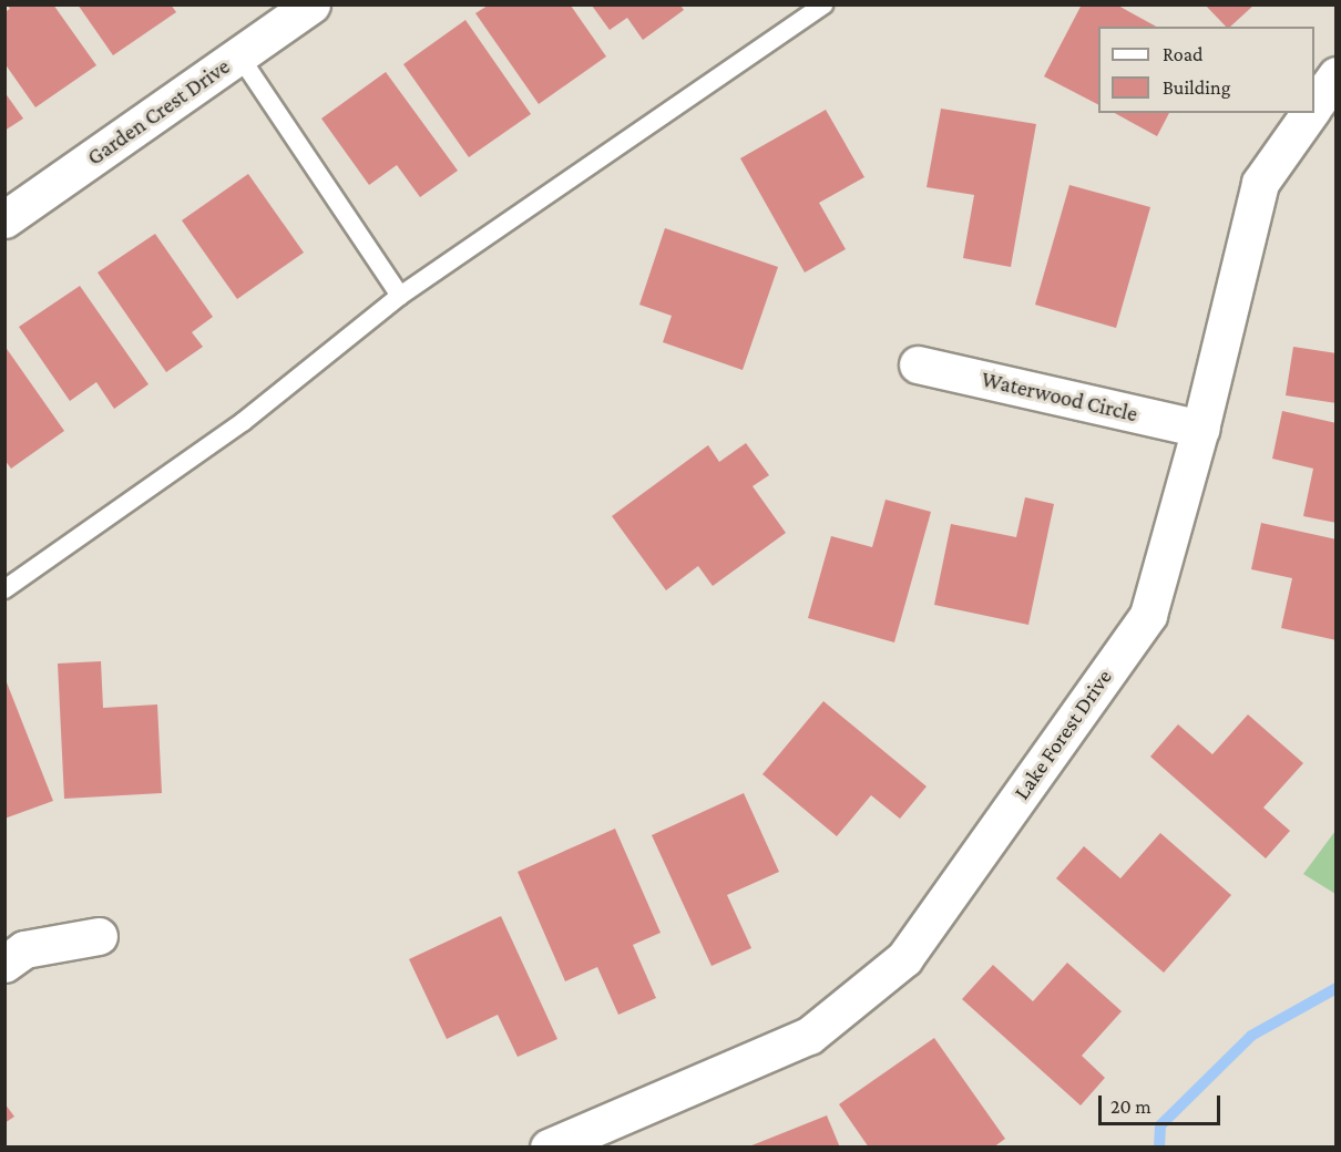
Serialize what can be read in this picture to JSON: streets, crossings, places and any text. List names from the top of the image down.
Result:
{
  "streets": {
    "street": ["Garden Crest Drive", "Waterwood Circle", "Lake Forest Drive"]
  },
  "crossings": [
    ["Waterwood Circle", "Lake Forest Drive"]
  ],
  "legend": ["Road", "Building"],
  "scale_bar": "20 m"
}
